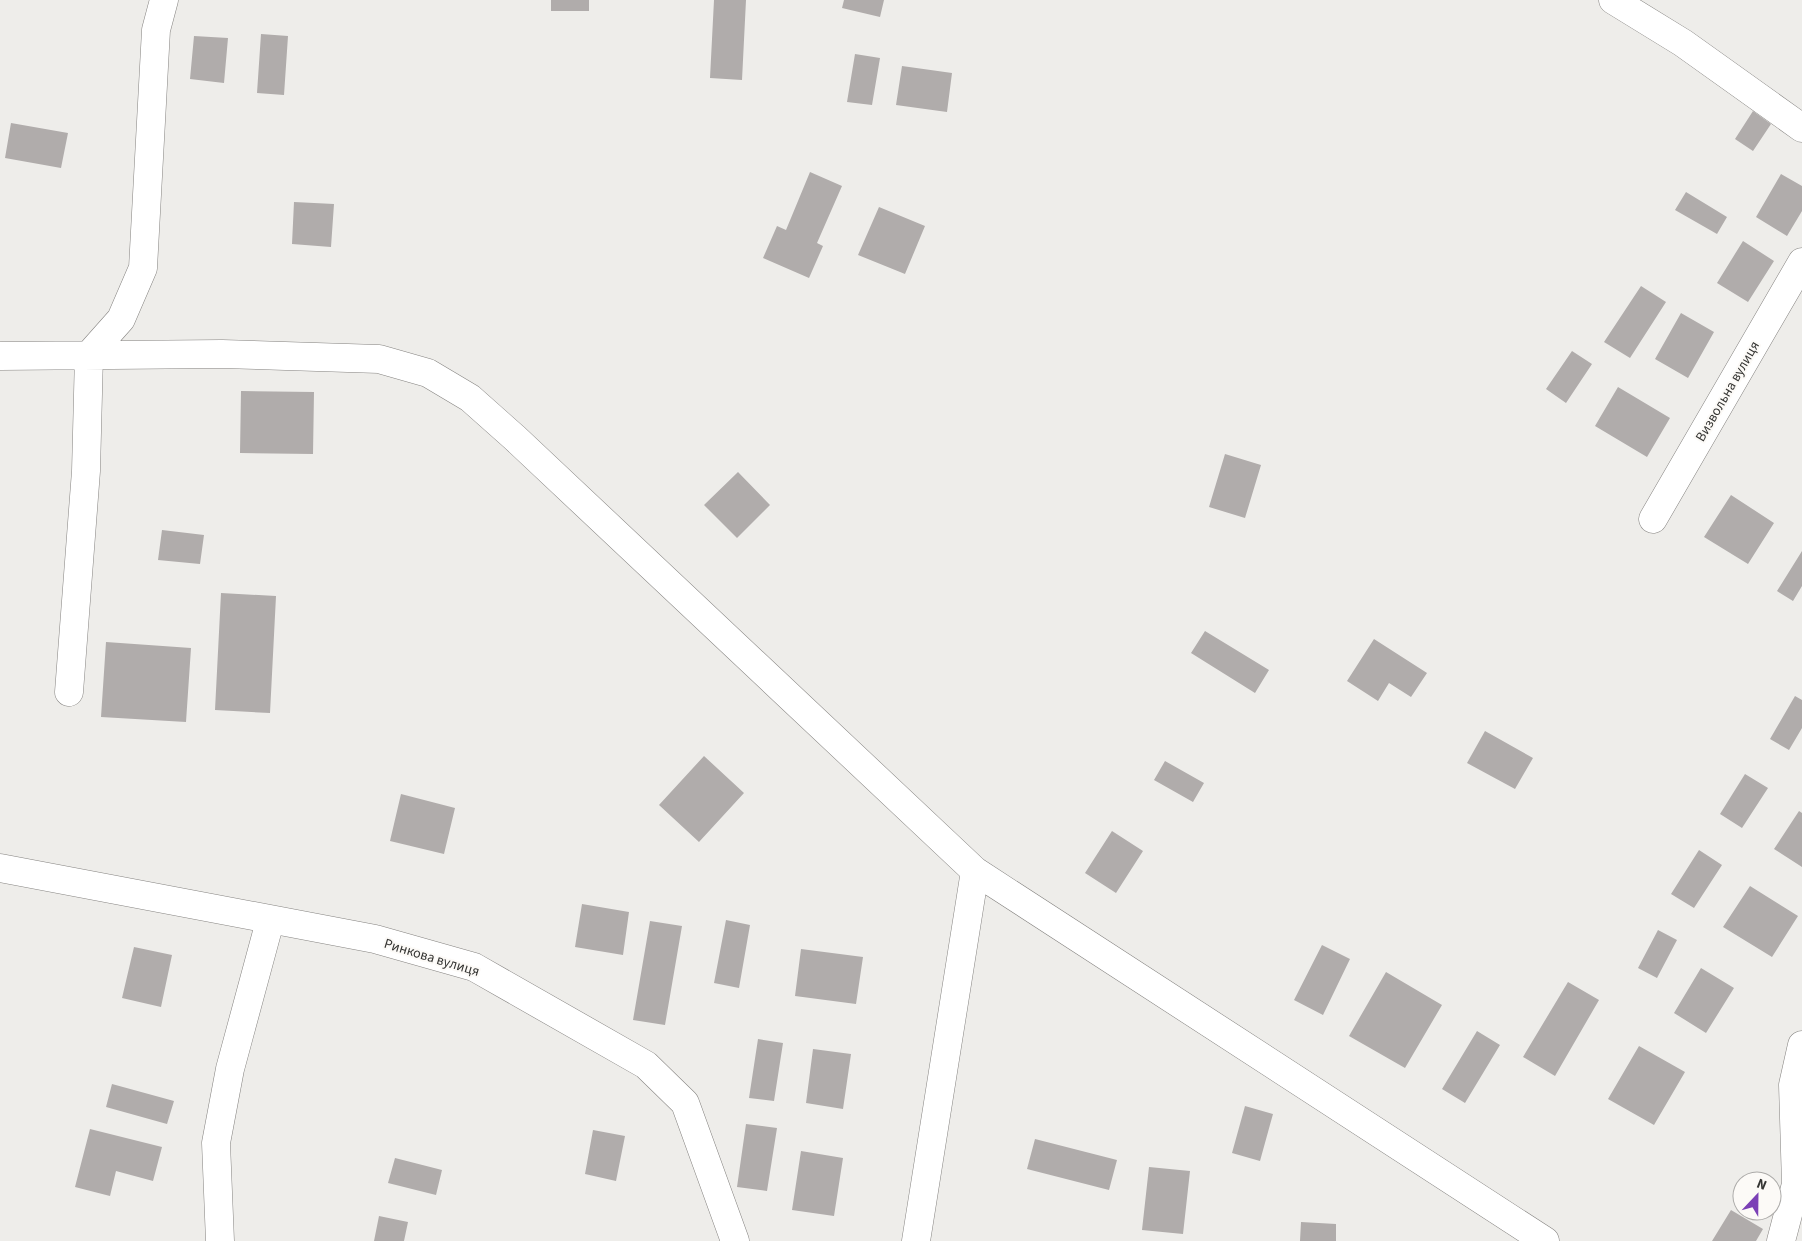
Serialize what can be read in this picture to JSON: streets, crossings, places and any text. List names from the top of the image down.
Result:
{
  "streets": {
    "street": ["Визвольна вулиця", "Ринкова вулиця"]
  },
  "north": "top"
}
